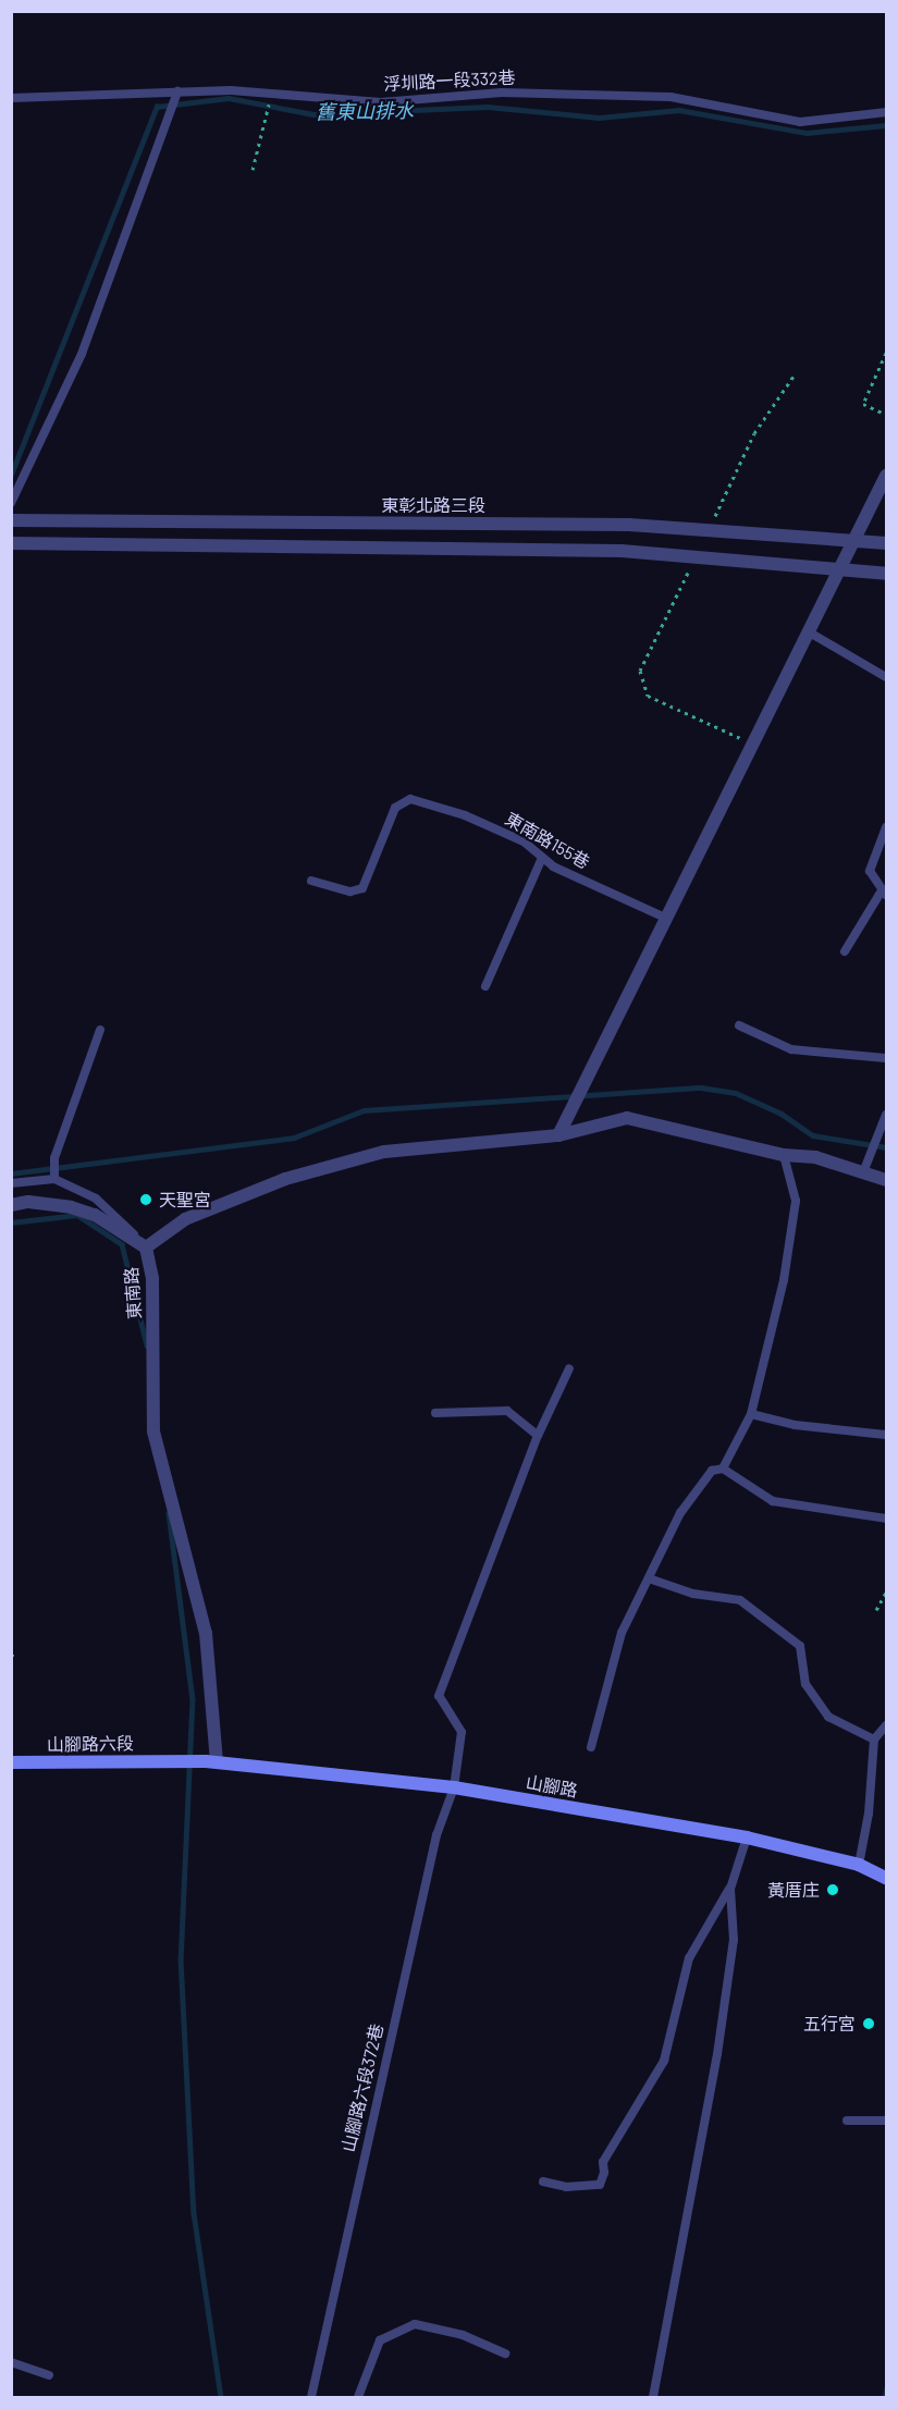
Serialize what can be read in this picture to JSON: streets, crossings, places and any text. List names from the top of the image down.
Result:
{
  "streets": {
    "main road": ["山腳路六段", "山腳路"],
    "street": ["東彰北路三段", "東南路"],
    "lane": ["浮圳路一段332巷", "東南路155巷", "山腳路六段372巷"]
  },
  "crossings": [
    ["東南路", "山腳路六段"],
    ["東南路", "山腳路"],
    ["山腳路六段", "山腳路"],
    ["山腳路", "山腳路六段372巷"]
  ],
  "water": ["舊東山排水"],
  "places": ["天聖宮", "黃厝庄", "五行宮"]
}
